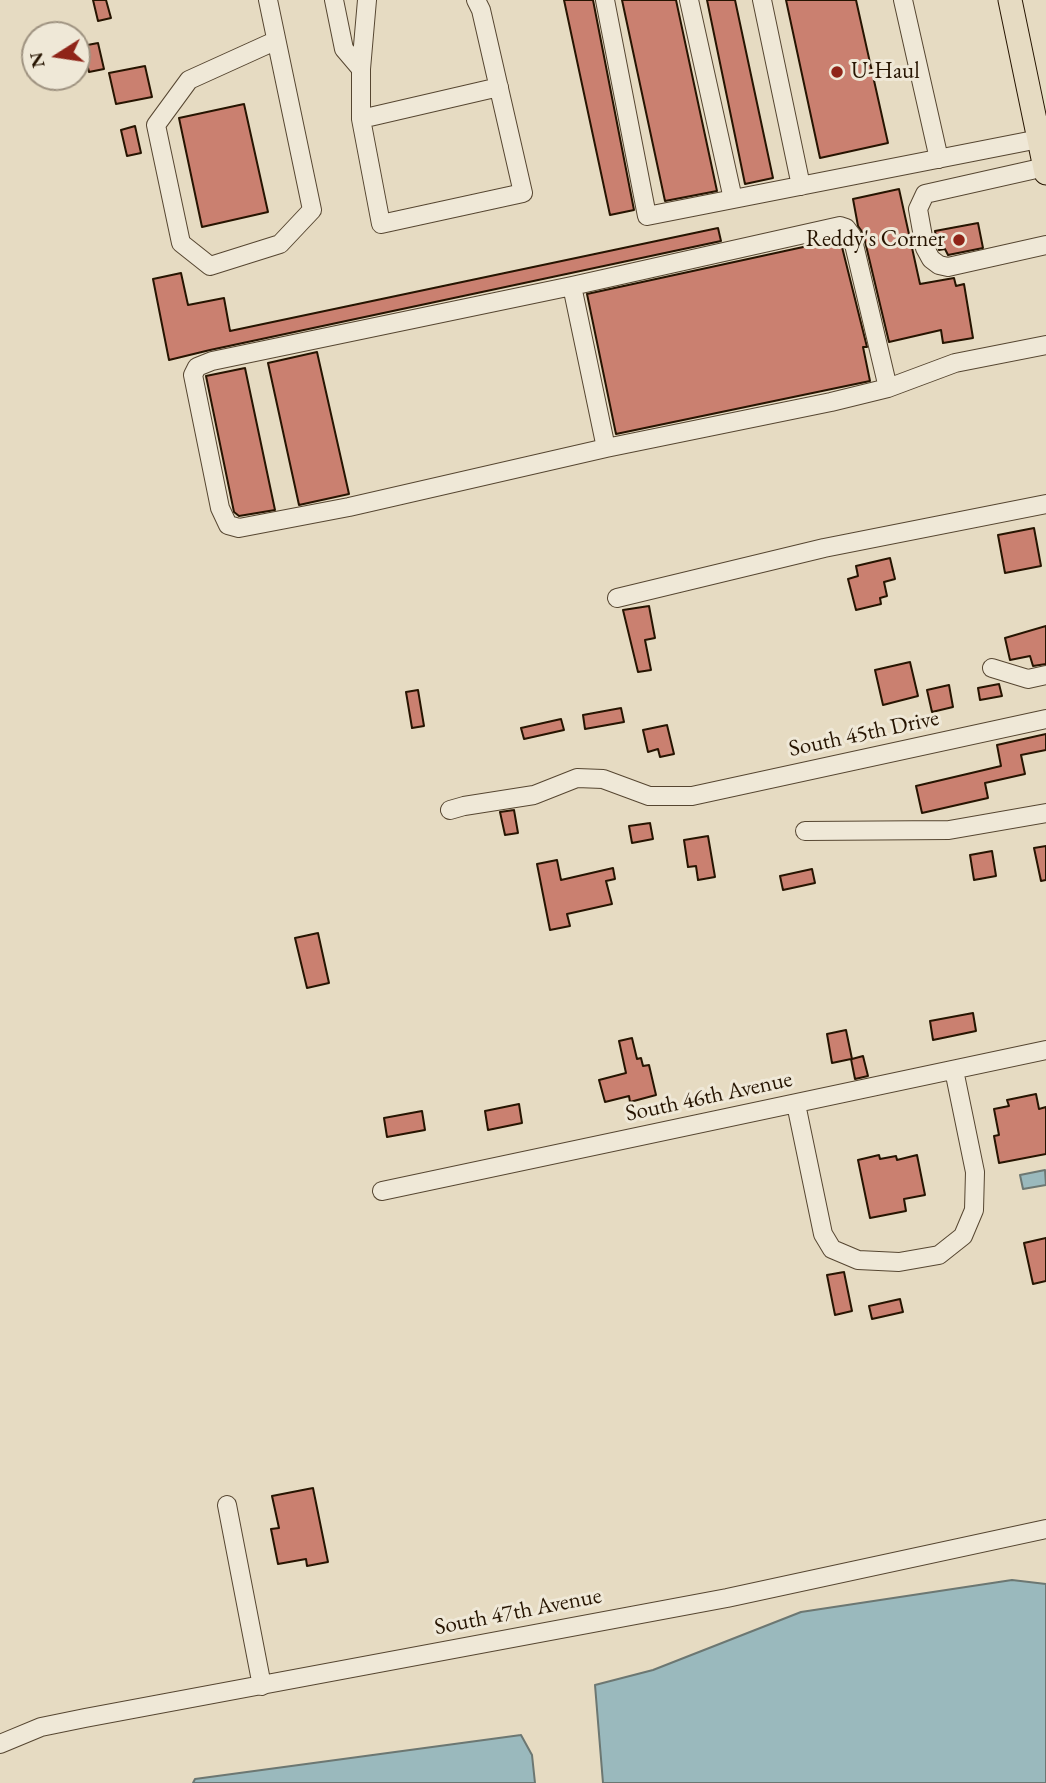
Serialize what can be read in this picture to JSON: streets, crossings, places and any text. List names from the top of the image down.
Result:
{
  "streets": {
    "street": ["South 45th Drive", "South 46th Avenue", "South 47th Avenue"]
  },
  "places": ["U-Haul", "Reddy's Corner"],
  "north": "left"
}
